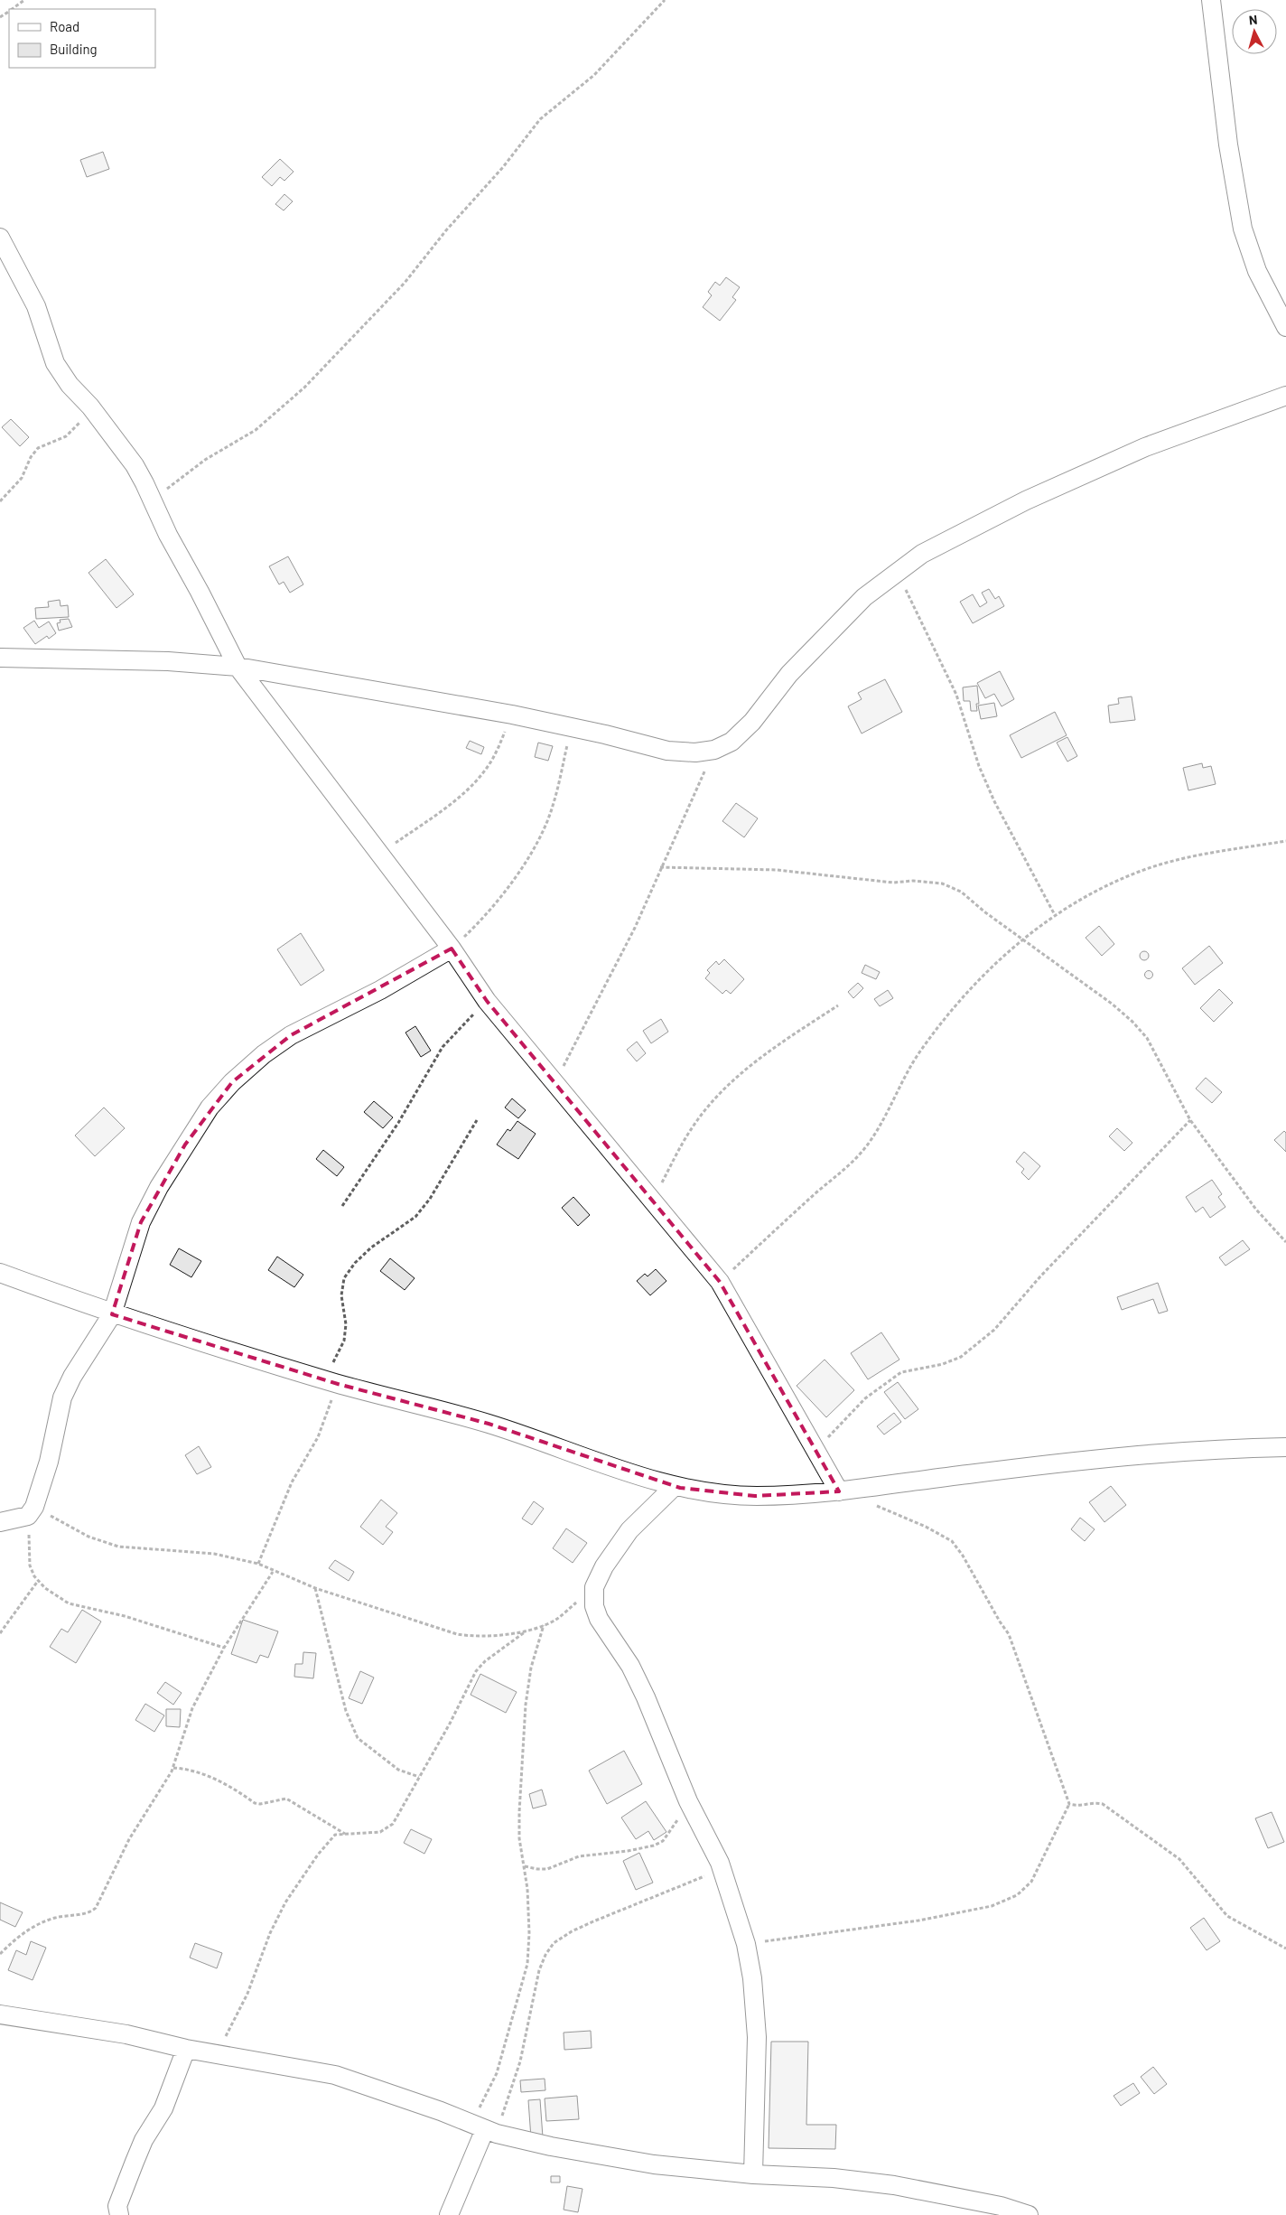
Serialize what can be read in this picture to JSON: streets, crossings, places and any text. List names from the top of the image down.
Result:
{
  "legend": ["Road", "Building"],
  "north": "top"
}
